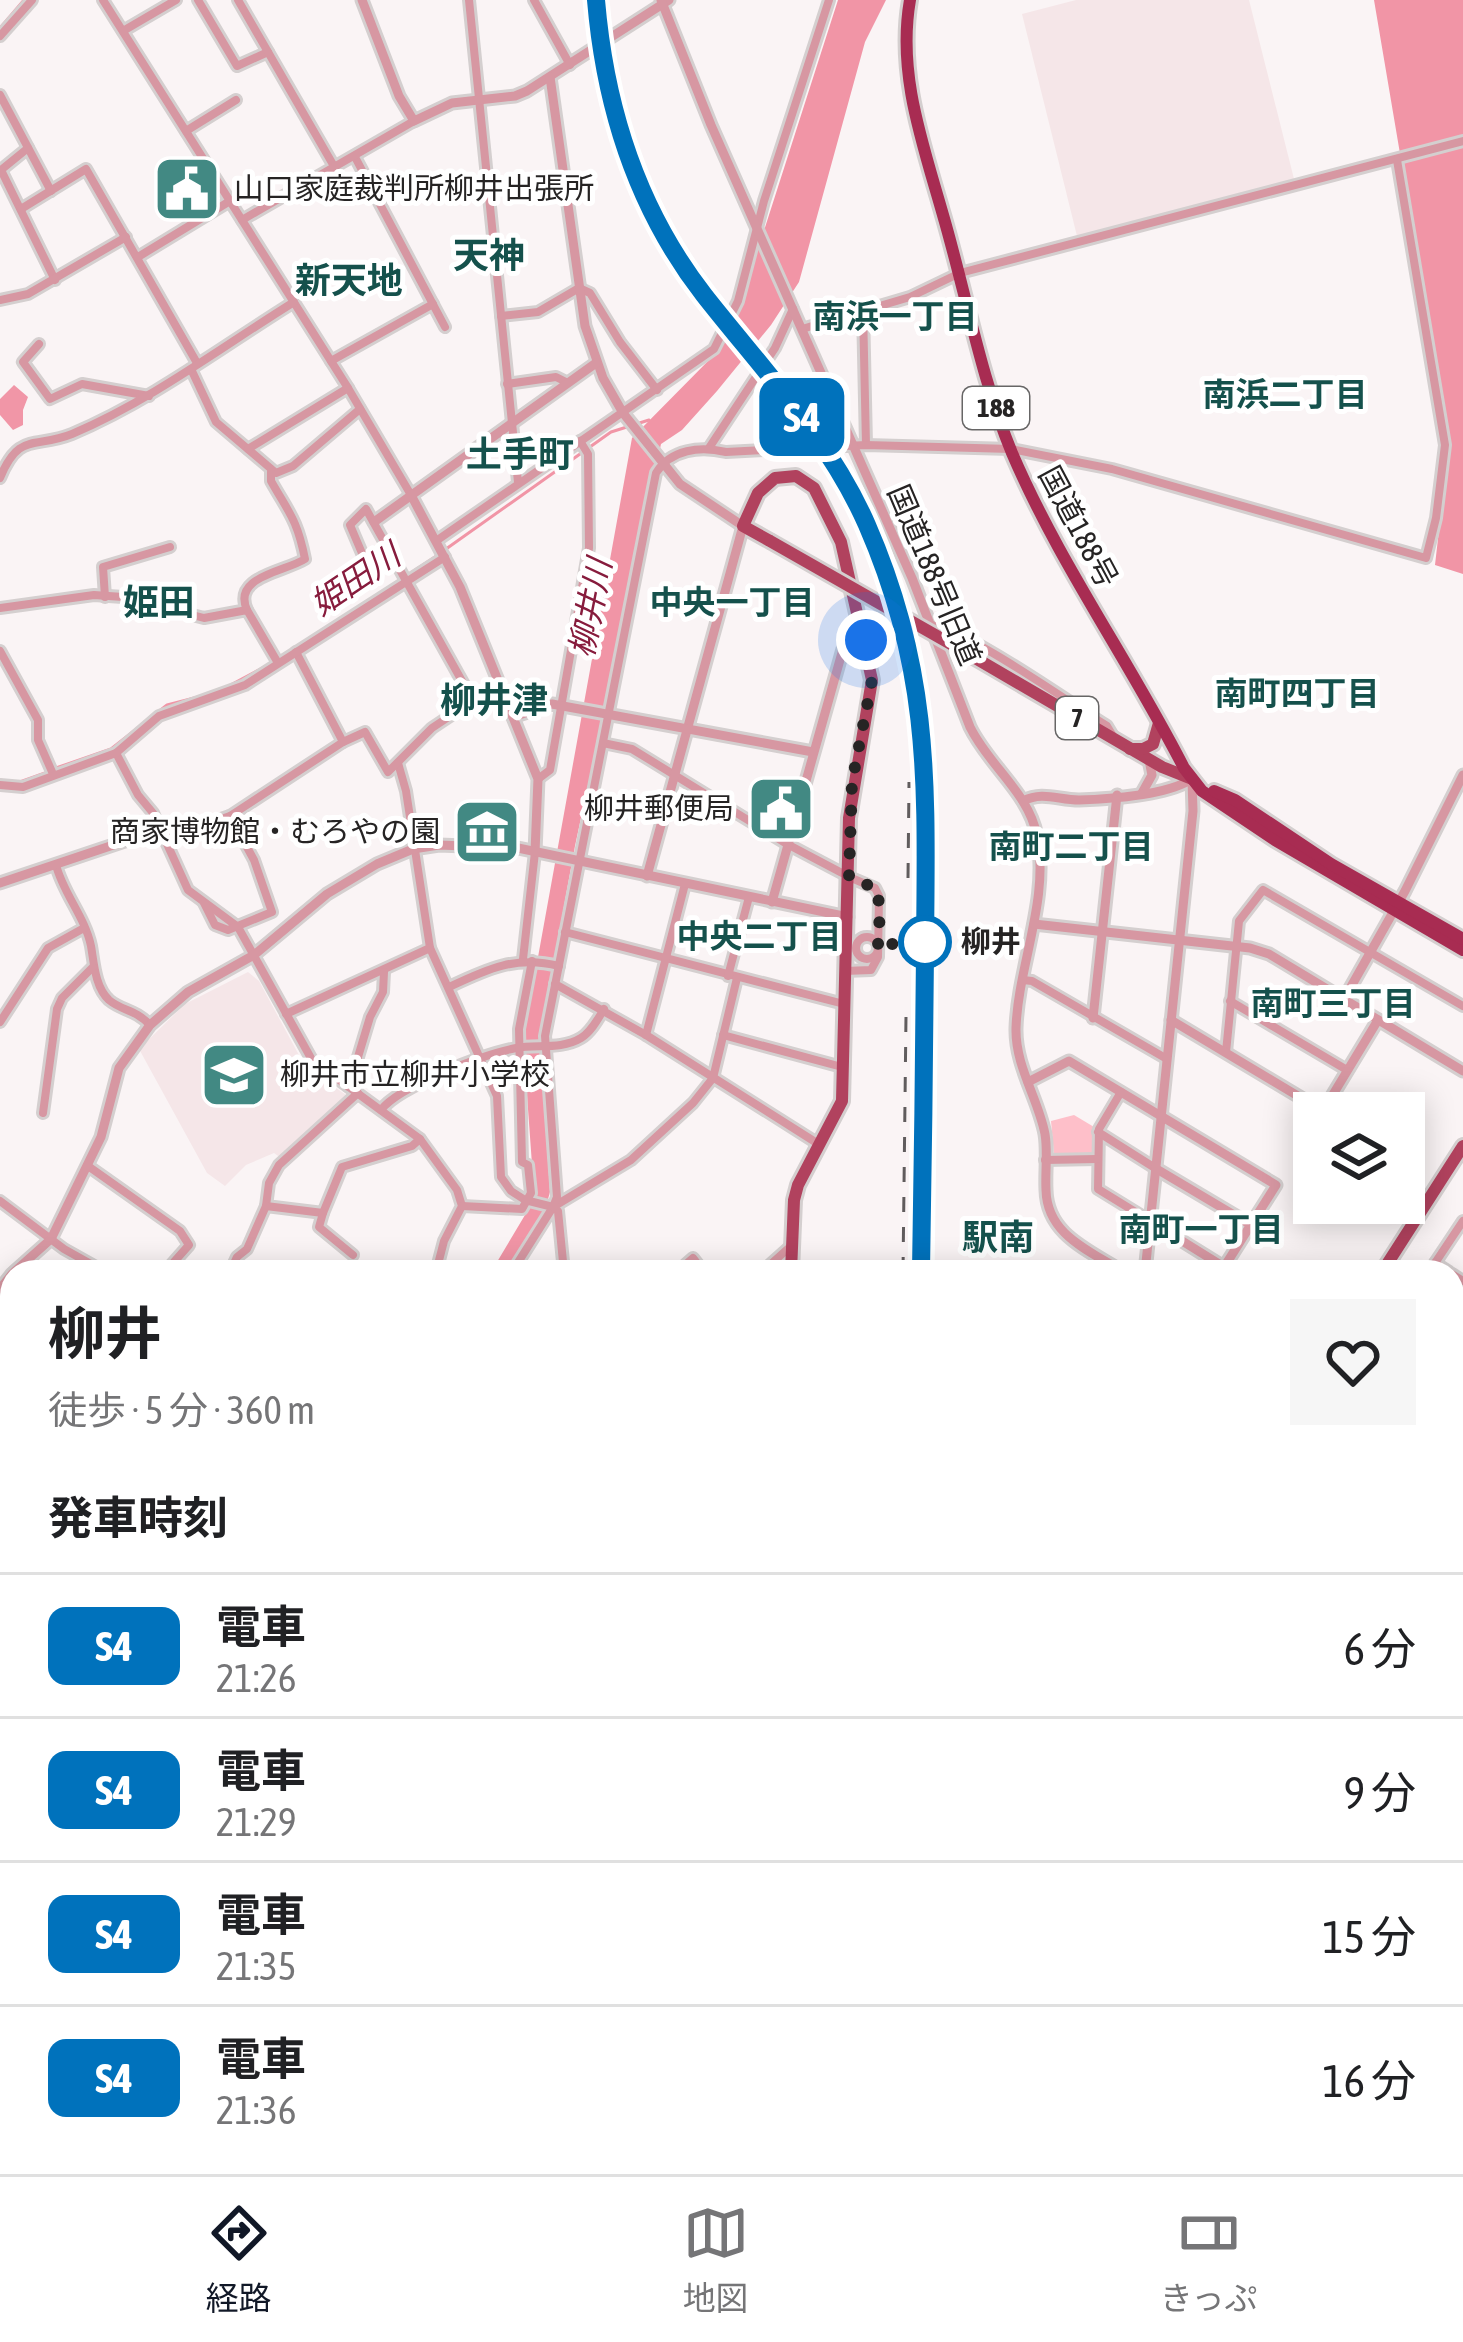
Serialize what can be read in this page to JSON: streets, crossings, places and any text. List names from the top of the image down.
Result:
{
  "streets": {
    "highway": ["188", "国道188号"],
    "main road": ["7"],
    "street": ["国道188号旧道"]
  },
  "crossings": [
    ["国道188号", "7"]
  ],
  "districts": [
    "天神",
    "新天地",
    "南浜一丁目",
    "南浜二丁目",
    "土手町",
    "姫田",
    "中央一丁目",
    "南町四丁目",
    "柳井津",
    "南町二丁目",
    "中央二丁目",
    "南町三丁目",
    "南町一丁目",
    "駅南"
  ],
  "water": ["姫田川", "柳井川"],
  "places": {
    "public building": ["山口家庭裁判所柳井出張所", "柳井郵便局"],
    "museum": ["商家博物館・むろやの園"],
    "other": ["柳井"],
    "school or university": ["柳井市立柳井小学校"]
  },
  "page": {
    "on_map": "S4",
    "heading": [
      ["柳井", "徒歩 · 5 分 · 360 m"],
      "発車時刻"
    ],
    "list": [
      {
        "mark": "S4",
        "name": "電車",
        "note": "21:26",
        "value": "6 分"
      },
      {
        "mark": "S4",
        "name": "電車",
        "note": "21:29",
        "value": "9 分"
      },
      {
        "mark": "S4",
        "name": "電車",
        "note": "21:35",
        "value": "15 分"
      },
      {
        "mark": "S4",
        "name": "電車",
        "note": "21:36",
        "value": "16 分"
      }
    ],
    "tabs": ["経路", "地図", "きっぷ"]
  }
}
